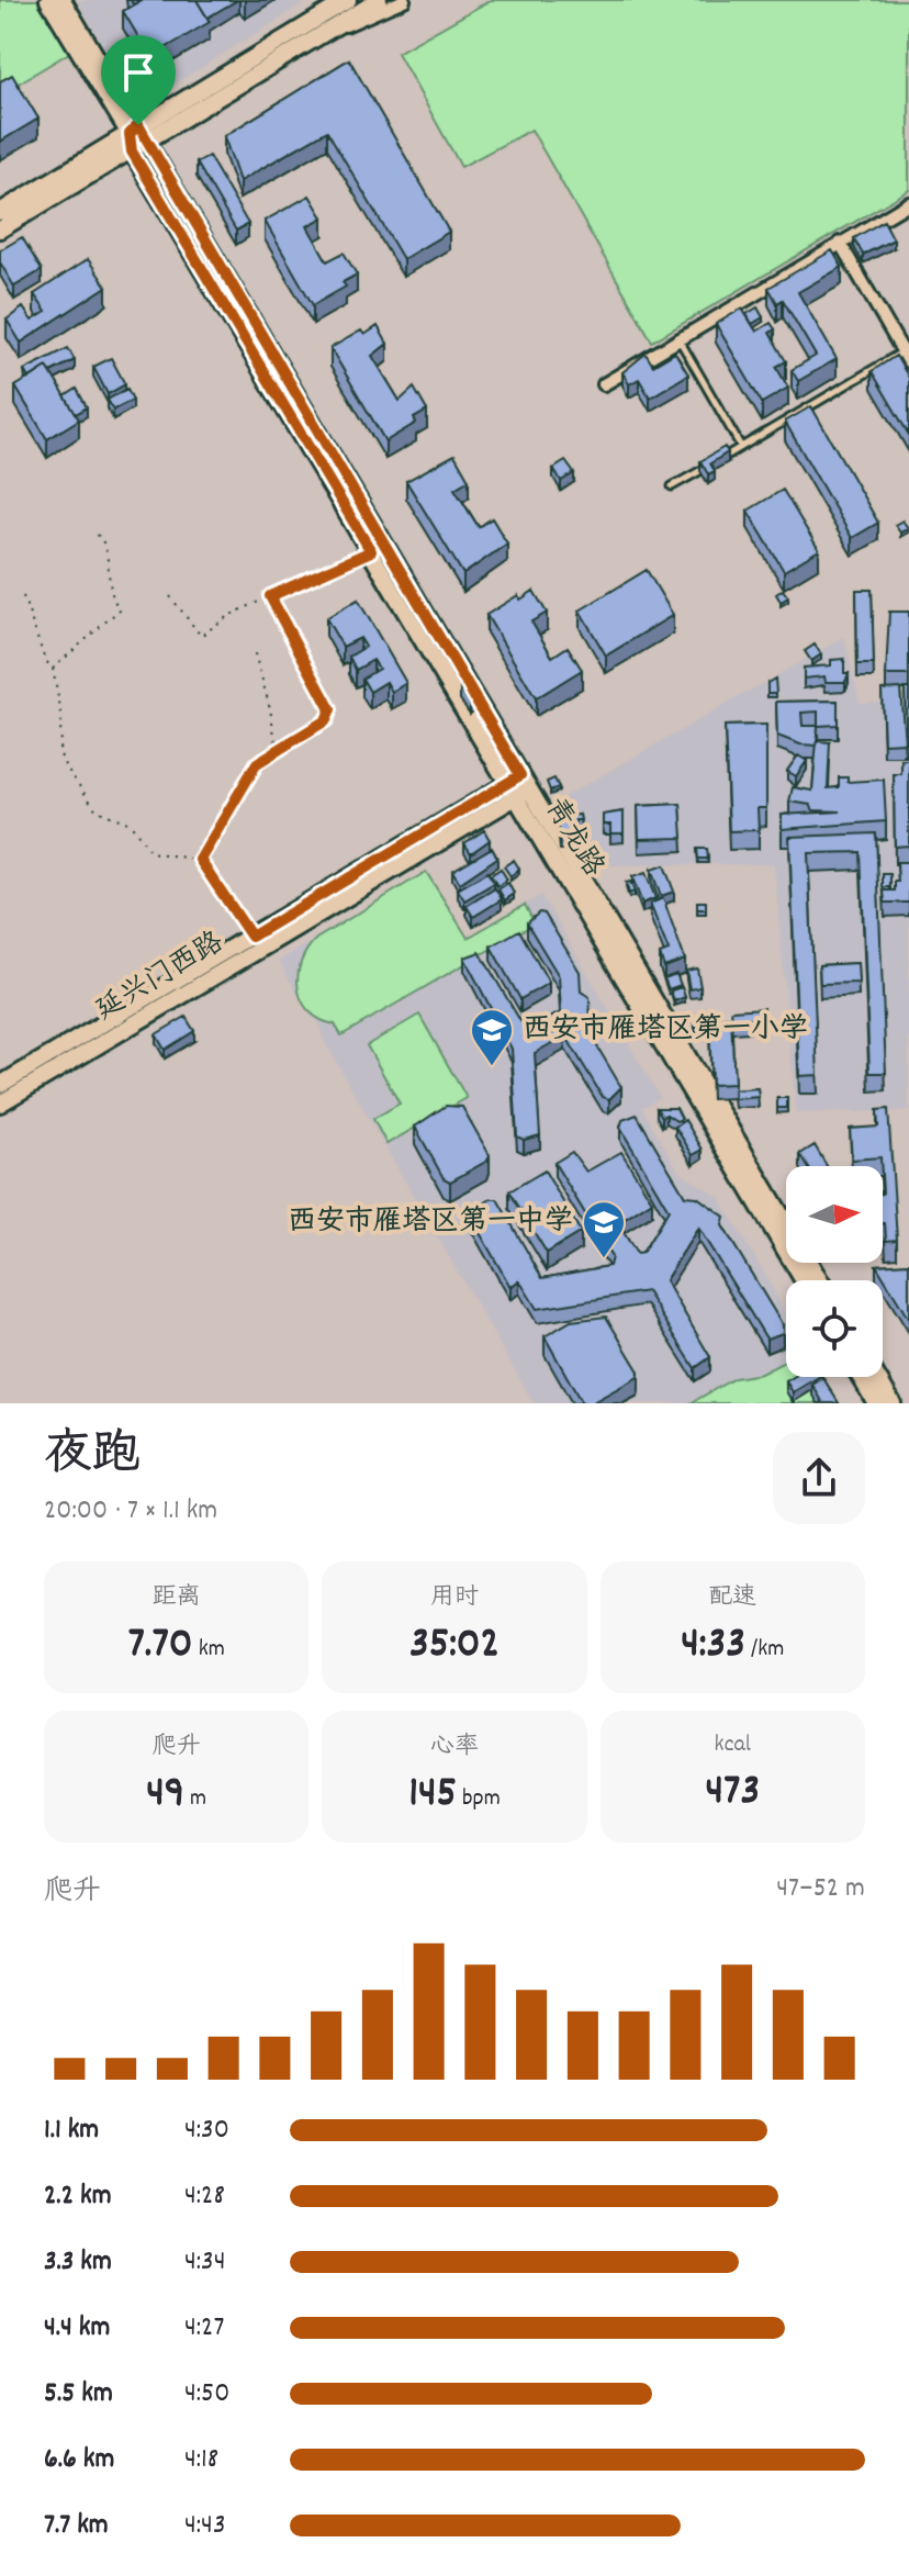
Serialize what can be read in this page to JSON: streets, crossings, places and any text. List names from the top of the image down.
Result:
{
  "streets": {
    "street": ["青龙路", "延兴门西路"]
  },
  "crossings": [
    ["青龙路", "延兴门西路"]
  ],
  "places": {
    "school or university": ["西安市雁塔区第一小学", "西安市雁塔区第一中学"]
  },
  "north": "right",
  "page": {
    "heading": ["夜跑", "20:00 · 7 × 1.1 km"],
    "stats": [
      ["距离", "7.70 km"],
      ["用时", "35:02"],
      ["配速", "4:33 /km"],
      ["爬升", "49 m"],
      ["心率", "145 bpm"],
      ["kcal", "473"]
    ],
    "chart": ["爬升", "47–52 m"],
    "list": [
      {
        "name": "1.1 km",
        "note": "4:30"
      },
      {
        "name": "2.2 km",
        "note": "4:28"
      },
      {
        "name": "3.3 km",
        "note": "4:34"
      },
      {
        "name": "4.4 km",
        "note": "4:27"
      },
      {
        "name": "5.5 km",
        "note": "4:50"
      },
      {
        "name": "6.6 km",
        "note": "4:18"
      },
      {
        "name": "7.7 km",
        "note": "4:43"
      }
    ]
  }
}
